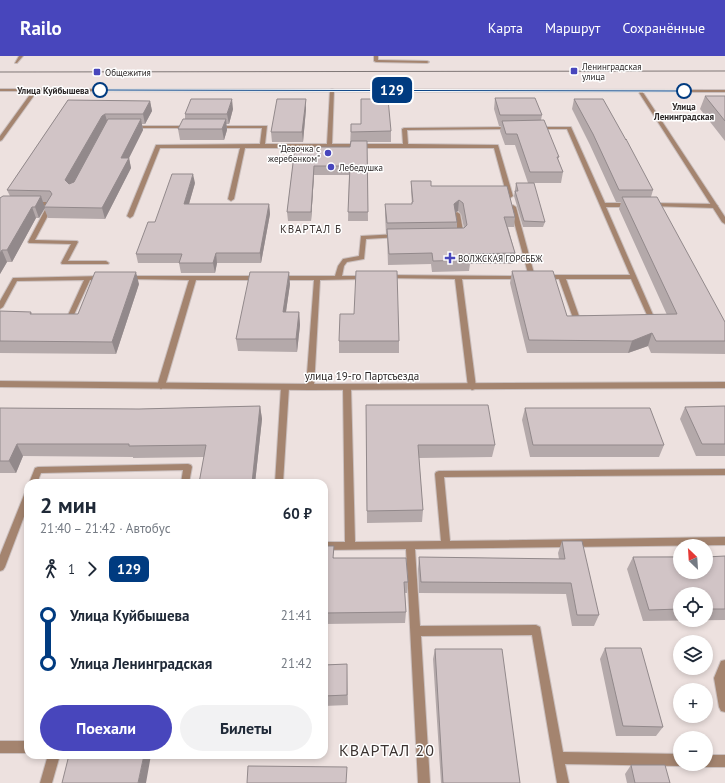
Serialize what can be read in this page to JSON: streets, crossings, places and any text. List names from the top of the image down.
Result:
{
  "streets": {
    "street": ["улица 19-го Партсъезда"]
  },
  "districts": ["КВАРТАЛ Б", "КВАРТАЛ 20"],
  "places": {
    "transit": ["Ленинградская улица", "Общежития"],
    "other": [
      "Улица Куйбышева",
      "Улица Ленинградская",
      "\"Девочка с жеребенком\"",
      "Лебедушка"
    ],
    "health": ["ВОЛЖСКАЯ ГОРСББЖ"]
  },
  "lines": ["bus line 129"],
  "north": "top left",
  "page": {
    "header": "Railo",
    "nav": ["Карта", "Маршрут", "Сохранённые"],
    "on_map": "129",
    "heading": ["2 мин", "21:40 – 21:42 · Автобус", "60 ₽"],
    "map_buttons": ["+", "−"],
    "legs": ["1", "129"],
    "list": [
      {
        "name": "Улица Куйбышева",
        "value": "21:41"
      },
      {
        "name": "Улица Ленинградская",
        "value": "21:42"
      }
    ],
    "buttons": ["Поехали", "Билеты"]
  }
}
